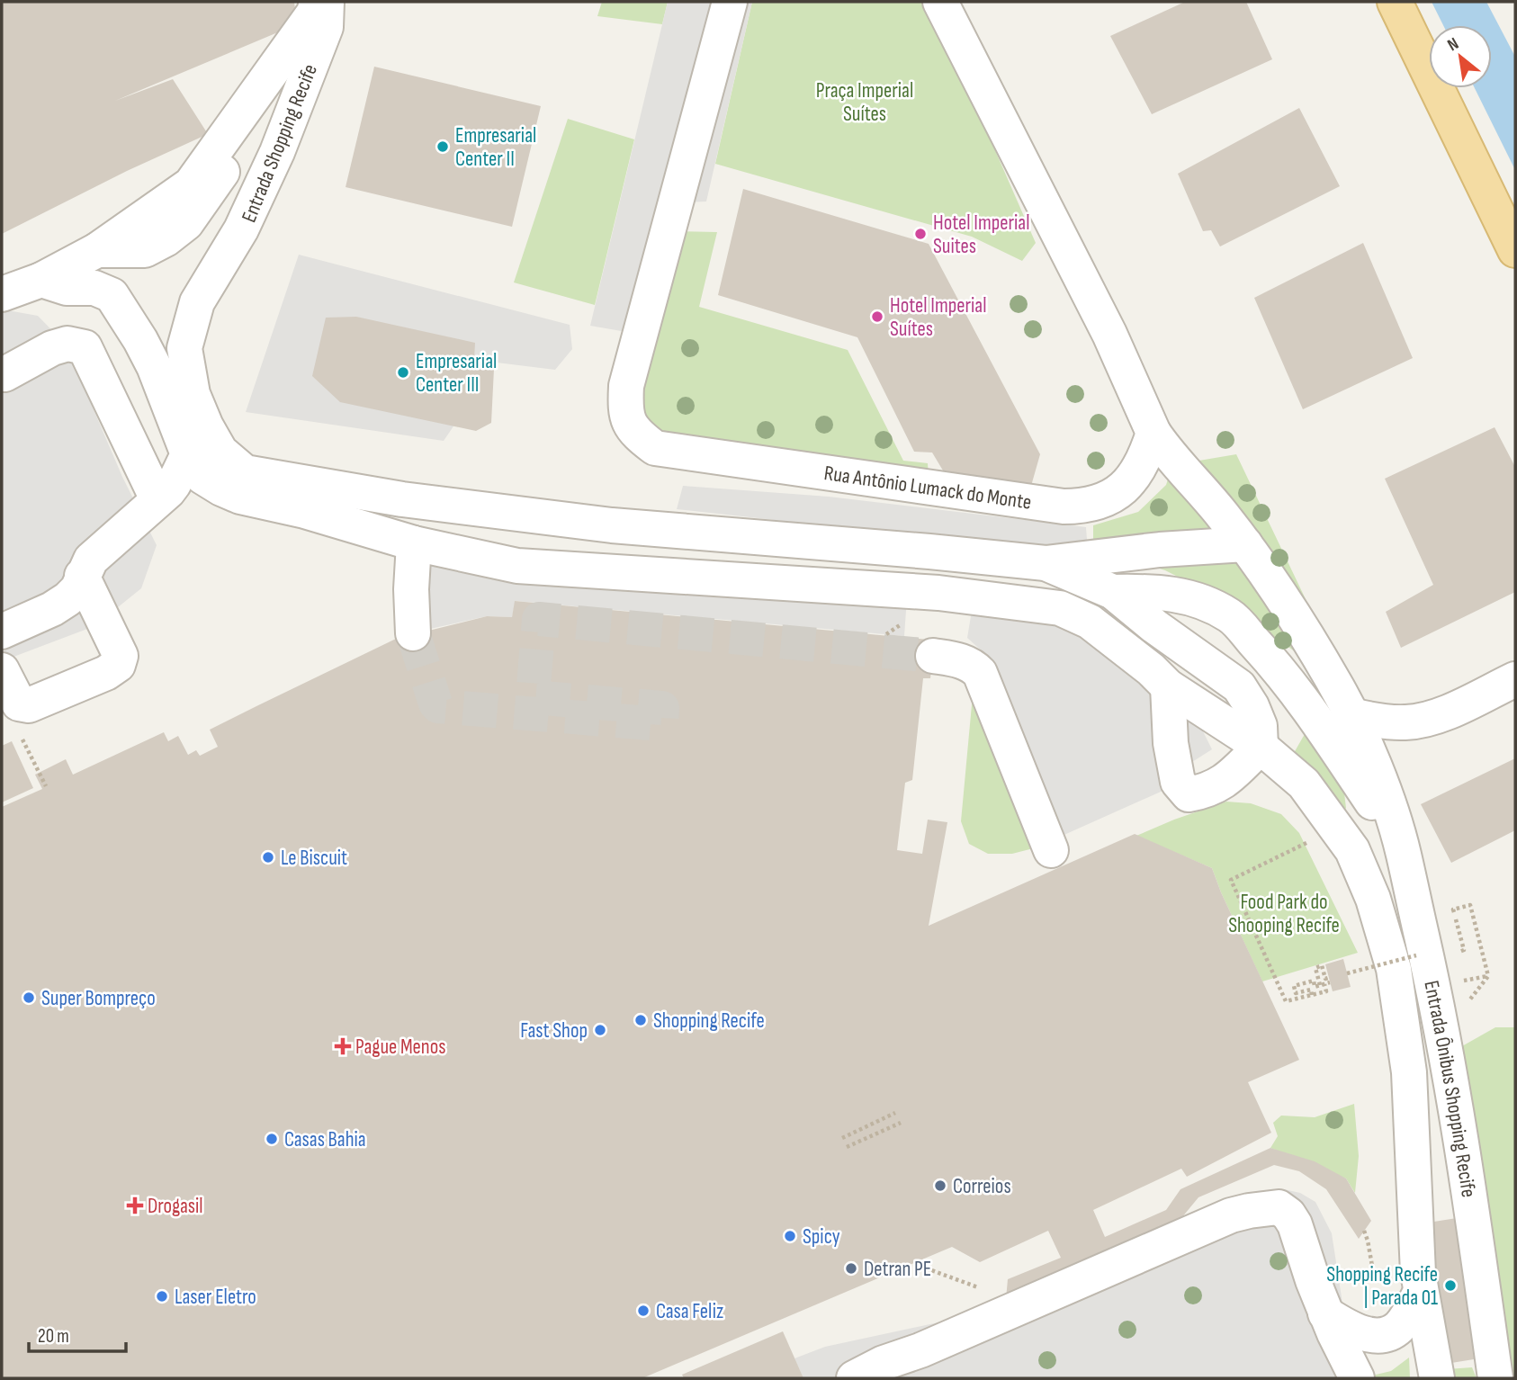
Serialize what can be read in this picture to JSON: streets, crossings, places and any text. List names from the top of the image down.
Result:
{
  "streets": {
    "street": ["Entrada Shopping Recife", "Rua Antônio Lumack do Monte", "Entrada Ônibus Shopping Recife"]
  },
  "parks": ["Praça Imperial Suítes", "Food Park do Shooping Recife"],
  "places": {
    "other": [
      "Empresarial Center II",
      "Hotel Imperial Suites",
      "Hotel Imperial Suítes",
      "Empresarial Center III",
      "Le Biscuit",
      "Super Bompreço",
      "Shopping Recife",
      "Fast Shop",
      "Casas Bahia",
      "Correios",
      "Spicy",
      "Detran PE",
      "Shopping Recife | Parada 01",
      "Laser Eletro",
      "Casa Feliz"
    ],
    "health": ["Pague Menos", "Drogasil"]
  },
  "scale_bar": "20 m",
  "north": "top left"
}
